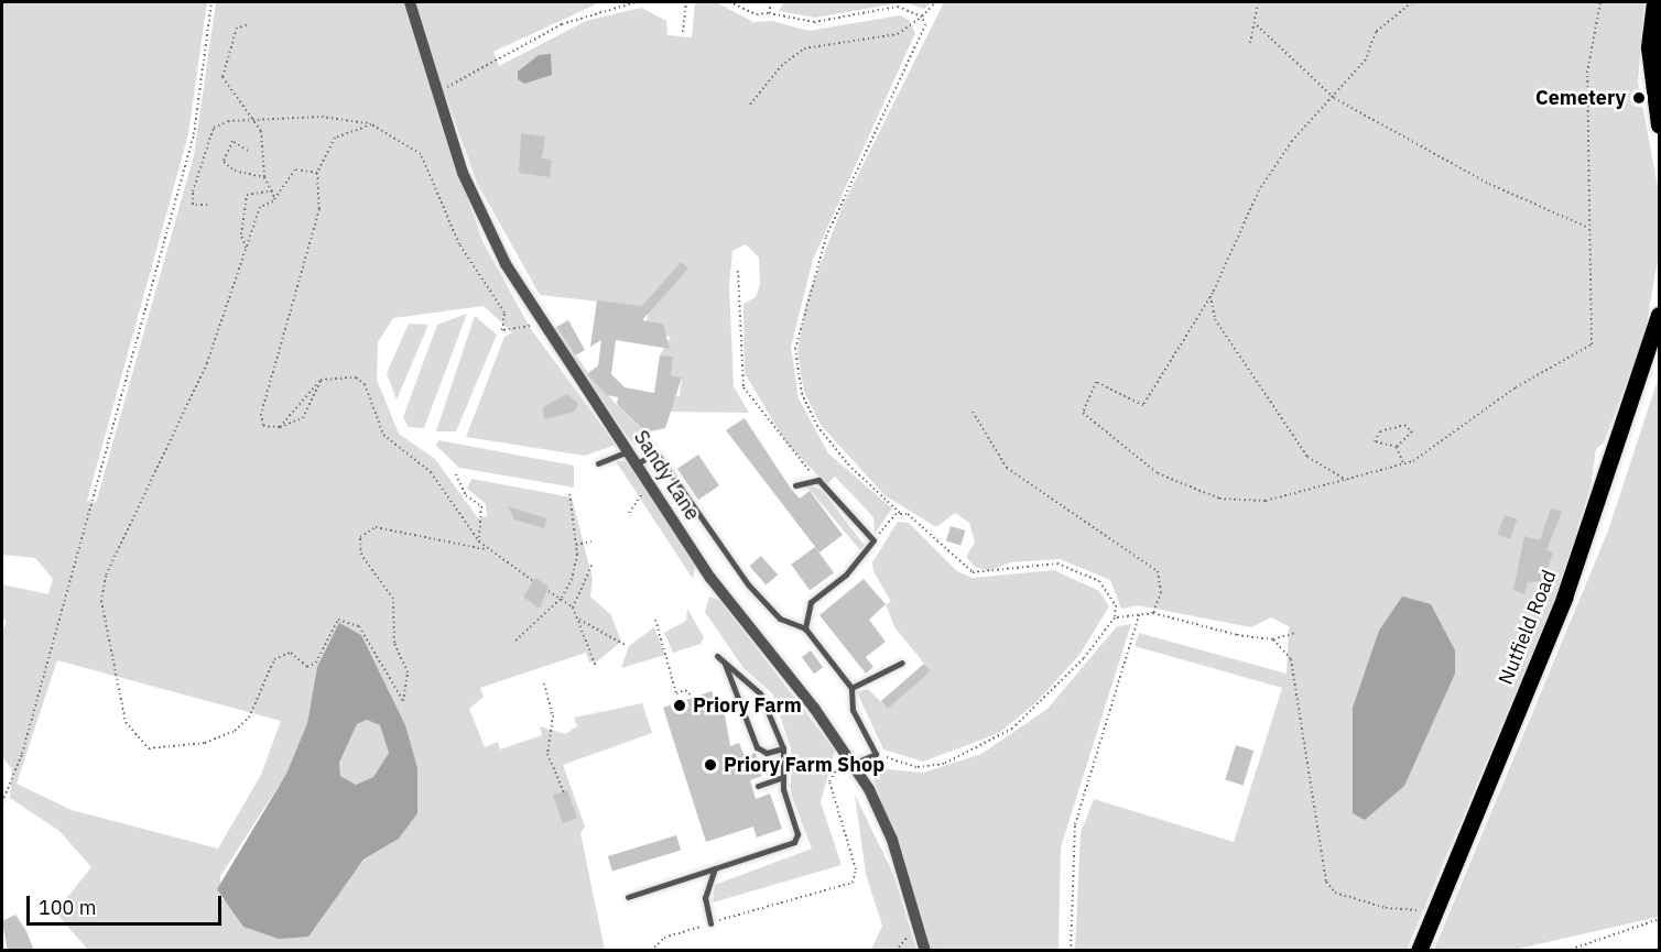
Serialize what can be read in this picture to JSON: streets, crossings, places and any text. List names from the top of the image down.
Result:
{
  "streets": {
    "main road": ["Nutfield Road"],
    "street": ["Sandy Lane"]
  },
  "places": ["Cemetery", "Priory Farm", "Priory Farm Shop"],
  "scale_bar": "100 m"
}
